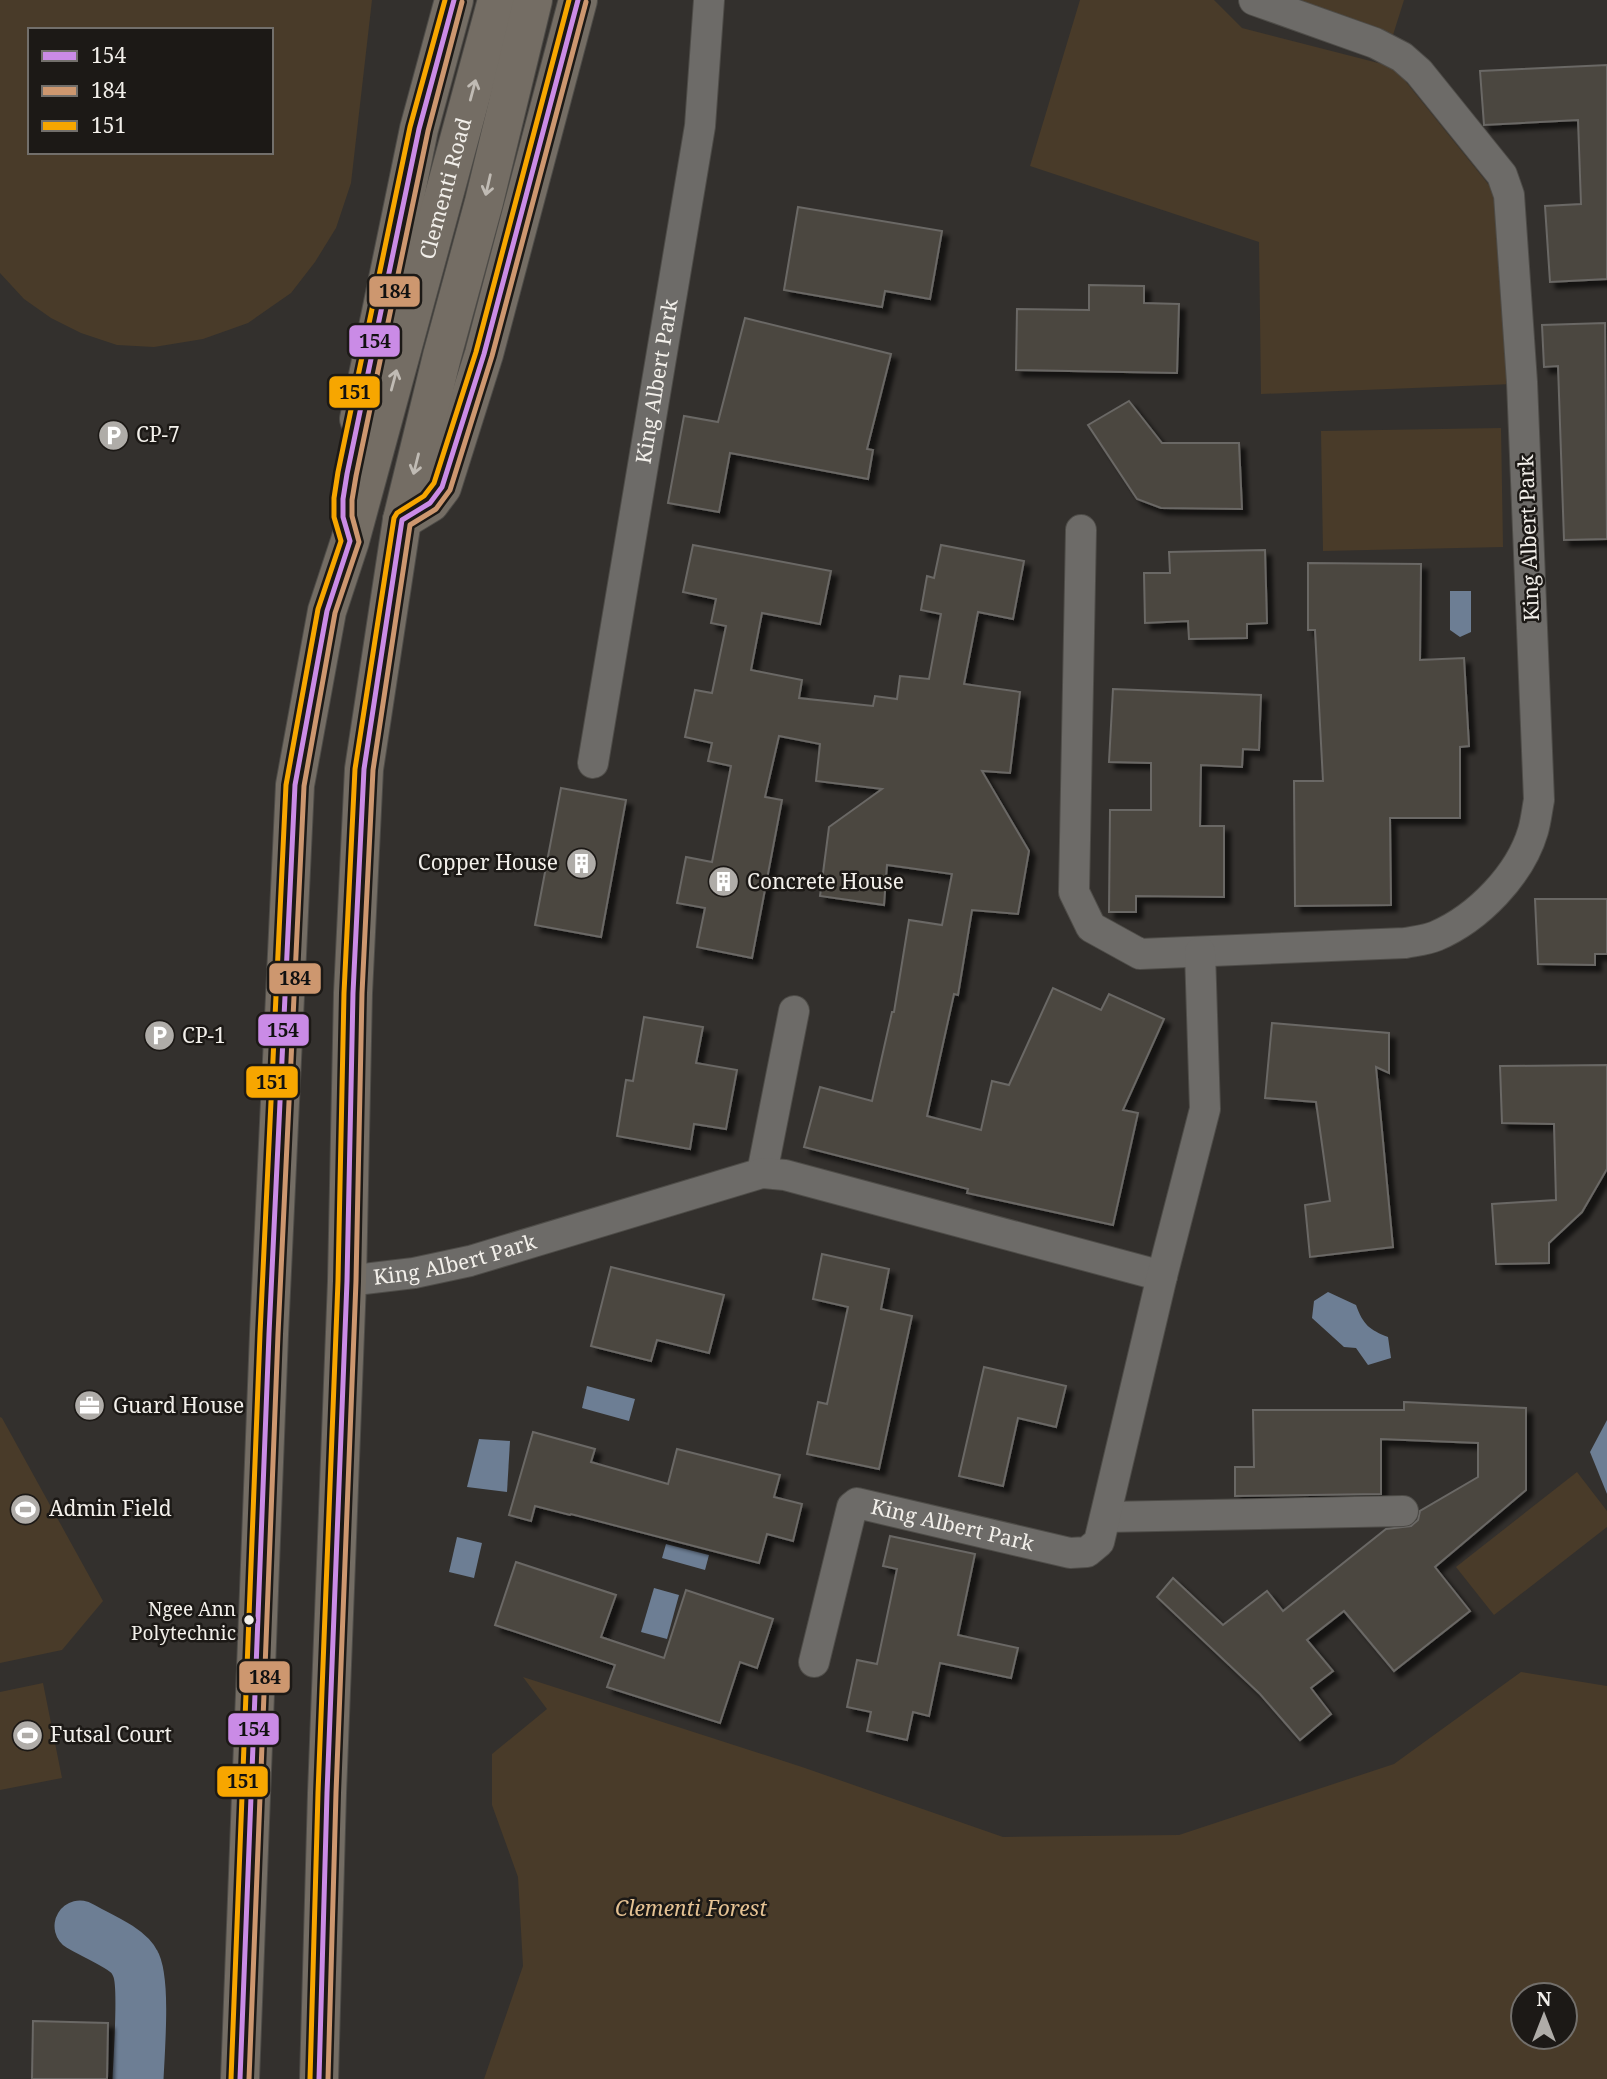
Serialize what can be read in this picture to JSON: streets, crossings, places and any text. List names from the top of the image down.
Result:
{
  "streets": {
    "main road": ["Clementi Road"],
    "street": ["King Albert Park"]
  },
  "crossings": [
    ["Clementi Road", "King Albert Park"]
  ],
  "parks": ["Clementi Forest"],
  "places": {
    "parking": ["CP-7", "CP-1"],
    "building": ["Copper House", "Concrete House"],
    "office": ["Guard House"],
    "sports": ["Admin Field", "Futsal Court"],
    "other": ["Ngee Ann Polytechnic"]
  },
  "lines": ["transit line 154", "transit line 151", "transit line 184"],
  "legend": ["154", "184", "151"],
  "north": "top"
}
